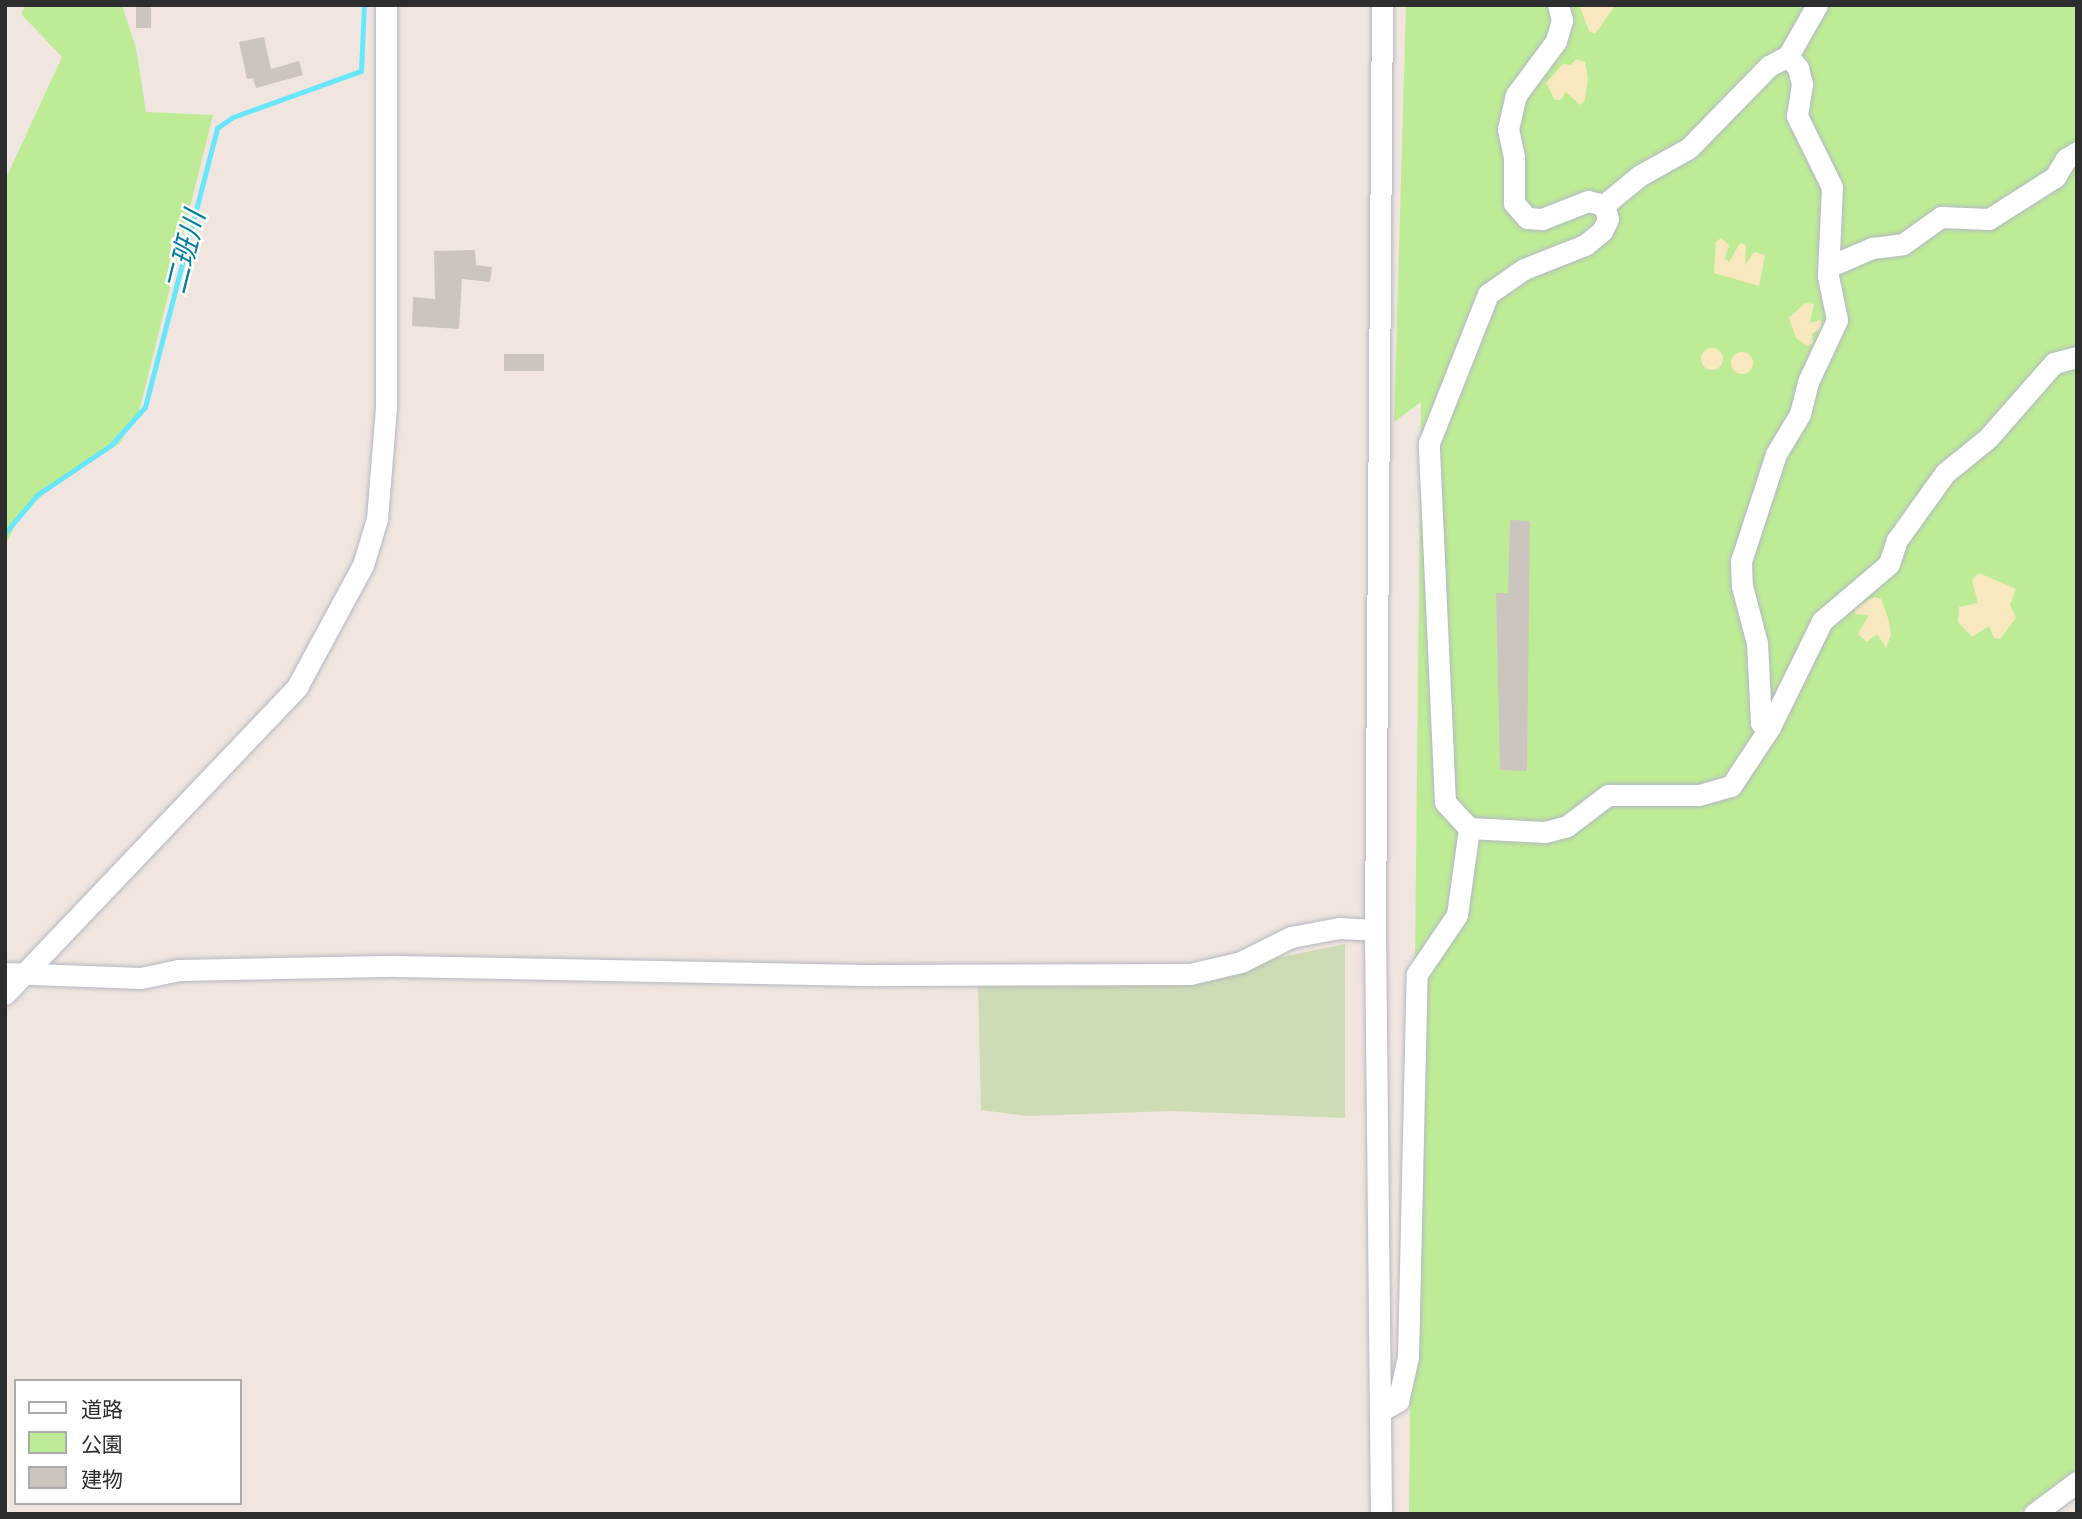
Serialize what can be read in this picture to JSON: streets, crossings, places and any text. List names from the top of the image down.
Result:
{
  "water": ["二班川"],
  "legend": ["道路", "公園", "建物"]
}
